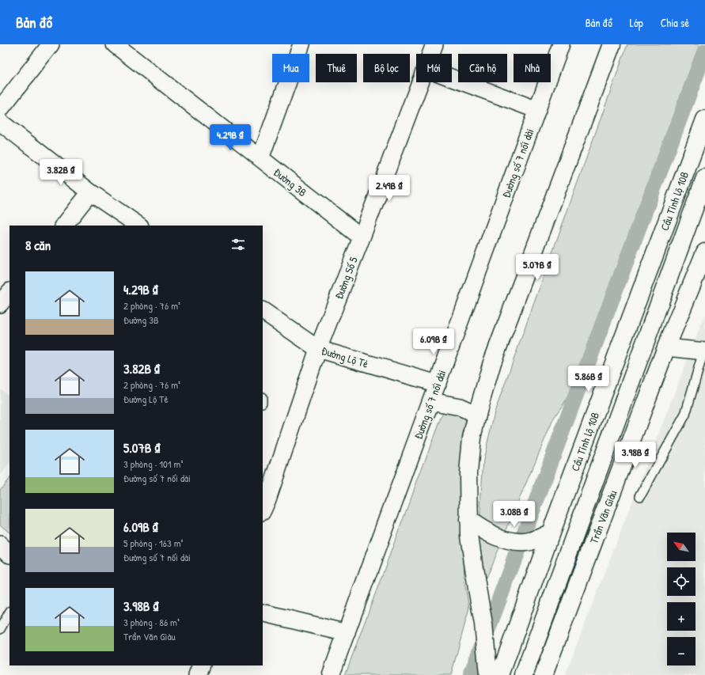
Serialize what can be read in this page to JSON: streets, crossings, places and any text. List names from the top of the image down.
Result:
{
  "streets": {
    "main road": ["Cầu Tỉnh lộ 10B", "Trần Văn Giàu"],
    "street": [
      "Đường số 7 nối dài",
      "Đường 3B",
      "Đường Số 5",
      "Đường Lộ Tẻ"
    ]
  },
  "crossings": [
    ["Đường số 7 nối dài", "Đường Lộ Tẻ"],
    ["Đường 3B", "Đường Số 5"],
    ["Đường Số 5", "Đường Lộ Tẻ"]
  ],
  "north": "top left",
  "page": {
    "header": "Bản đồ",
    "nav": ["Bản đồ", "Lớp", "Chia sẻ"],
    "chip": [
      "Mua",
      "Thuê",
      "Bộ lọc",
      "Mới",
      "Căn hộ",
      "Nhà"
    ],
    "price": [
      "4.29B ₫",
      "3.82B ₫",
      "2.49B ₫",
      "5.07B ₫",
      "6.09B ₫",
      "5.86B ₫",
      "3.98B ₫",
      "3.08B ₫"
    ],
    "heading": "8 căn",
    "list": [
      {
        "name": "4.29B ₫",
        "note": "2 phòng · 76 m² · Đường 3B"
      },
      {
        "name": "3.82B ₫",
        "note": "2 phòng · 76 m² · Đường Lộ Tẻ"
      },
      {
        "name": "5.07B ₫",
        "note": "3 phòng · 101 m² · Đường số 7 nối dài"
      },
      {
        "name": "6.09B ₫",
        "note": "5 phòng · 163 m² · Đường số 7 nối dài"
      },
      {
        "name": "3.98B ₫",
        "note": "3 phòng · 86 m² · Trần Văn Giàu"
      }
    ],
    "map_buttons": ["+", "−"]
  }
}
